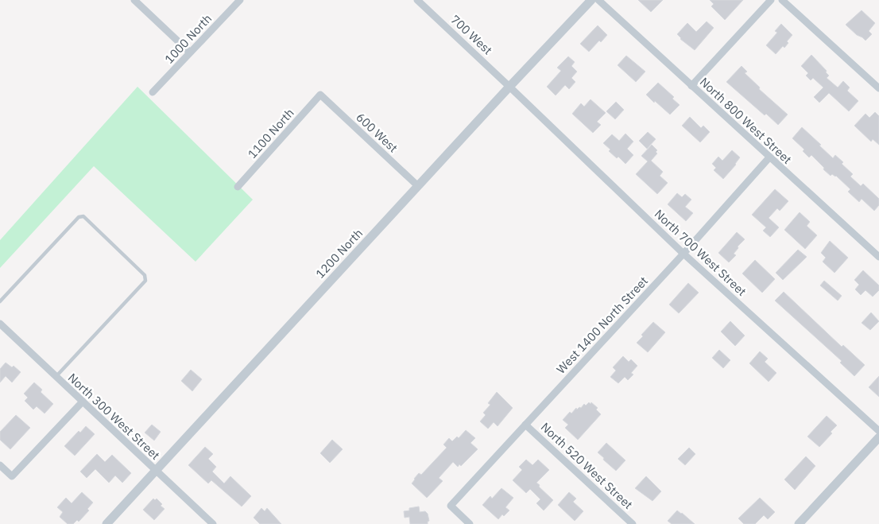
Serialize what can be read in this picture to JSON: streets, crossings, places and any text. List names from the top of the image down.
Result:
{
  "streets": {
    "street": [
      "700 West",
      "1000 North",
      "North 800 West Street",
      "600 West",
      "1100 North",
      "North 700 West Street",
      "1200 North",
      "West 1400 North Street",
      "North 300 West Street",
      "North 520 West Street"
    ]
  },
  "crossings": [
    ["700 West", "North 700 West Street"],
    ["700 West", "1200 North"],
    ["North 800 West Street", "West 1400 North Street"],
    ["600 West", "1100 North"],
    ["600 West", "1200 North"],
    ["North 700 West Street", "1200 North"],
    ["North 700 West Street", "West 1400 North Street"],
    ["1200 North", "North 300 West Street"],
    ["West 1400 North Street", "North 520 West Street"]
  ]
}
